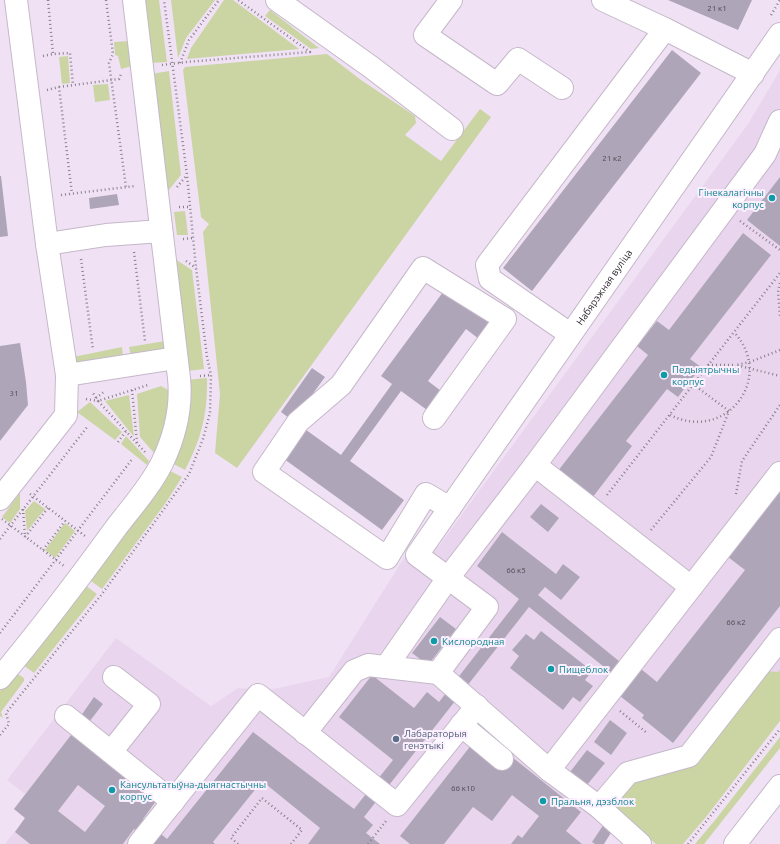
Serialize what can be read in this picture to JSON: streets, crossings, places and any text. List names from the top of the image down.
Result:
{
  "streets": {
    "street": ["Набярэжная вуліца"]
  },
  "places": [
    "Гінекалагічны корпус",
    "Педыятрычны корпус",
    "Кислородная",
    "Пищеблок",
    "Лабараторыя генэтыкі",
    "Кансультатыўна-дыягнастычны корпус",
    "Пральня, дэзблок"
  ],
  "house_numbers": [
    "21 к1",
    "21 к2",
    "31",
    "66 к5",
    "66 к2",
    "66 к10"
  ]
}
